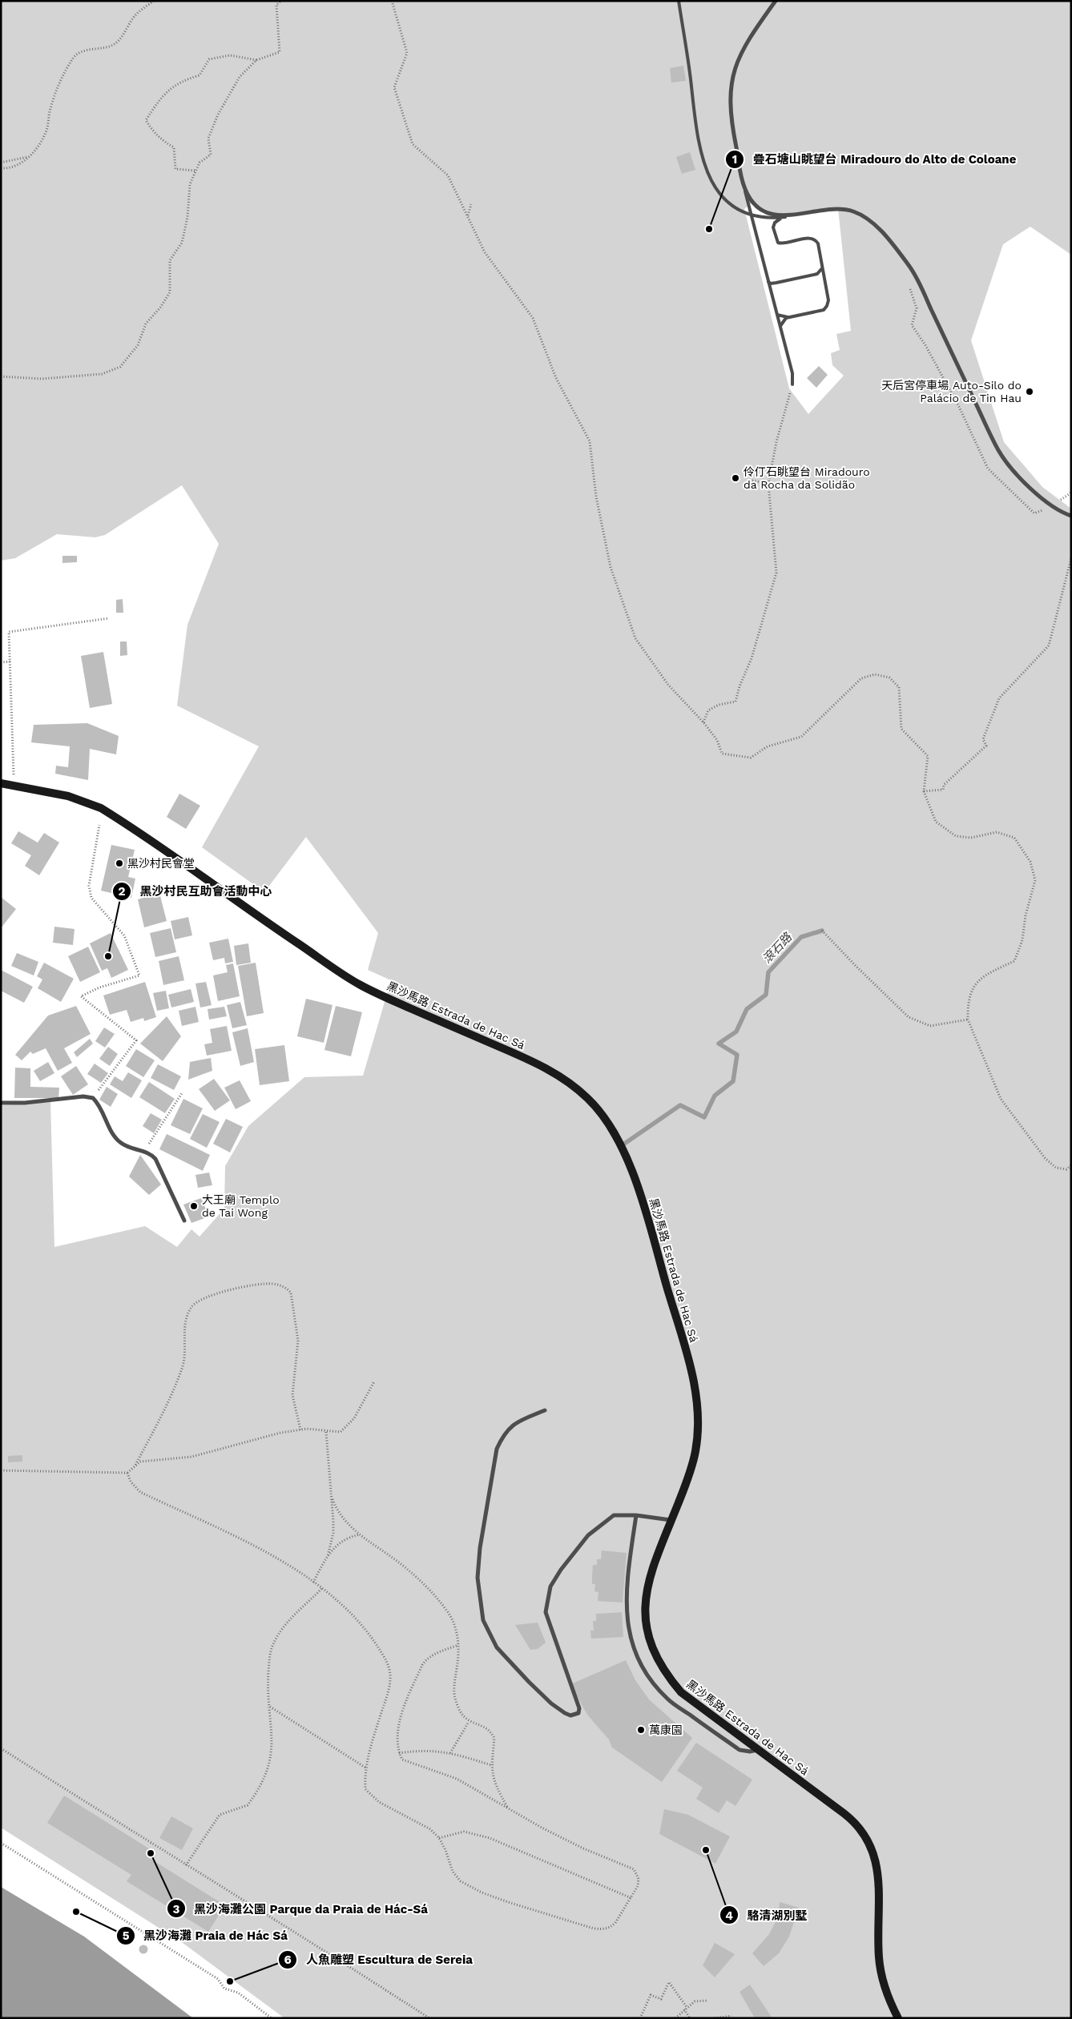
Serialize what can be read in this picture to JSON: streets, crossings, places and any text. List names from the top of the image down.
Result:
{
  "streets": {
    "main road": ["黑沙馬路 Estrada de Hac Sá"]
  },
  "water": ["滾石路"],
  "places": [
    "疊石塘山眺望台 Miradouro do Alto de Coloane",
    "天后宮停車場 Auto-Silo do Palácio de Tin Hau",
    "伶仃石眺望台 Miradouro da Rocha da Solidão",
    "黑沙村民會堂",
    "黑沙村民互助會活動中心",
    "大王廟 Templo de Tai Wong",
    "萬康園",
    "駱清湖別墅",
    "黑沙海灘公園 Parque da Praia de Hác-Sá",
    "黑沙海灘 Praia de Hác Sá",
    "人魚雕塑 Escultura de Sereia"
  ]
}
